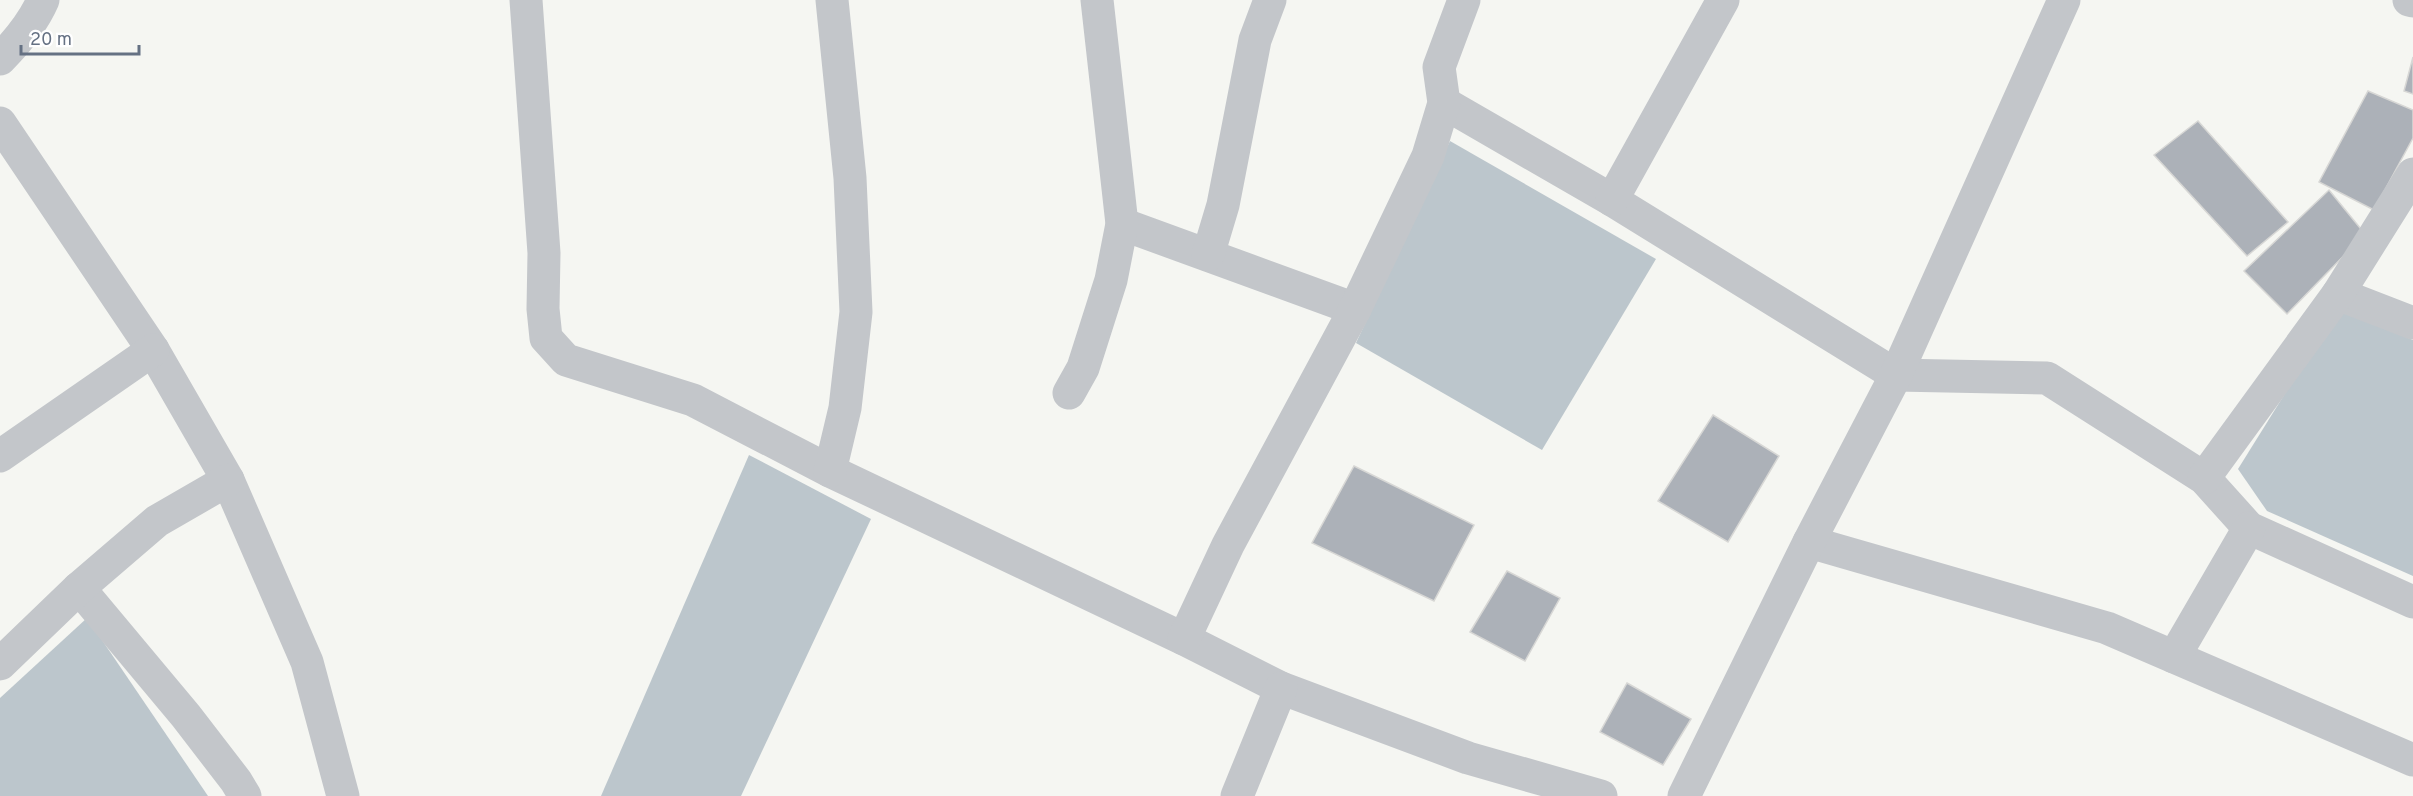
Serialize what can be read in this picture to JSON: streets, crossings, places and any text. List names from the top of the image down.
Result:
{
  "scale_bar": "20 m"
}
